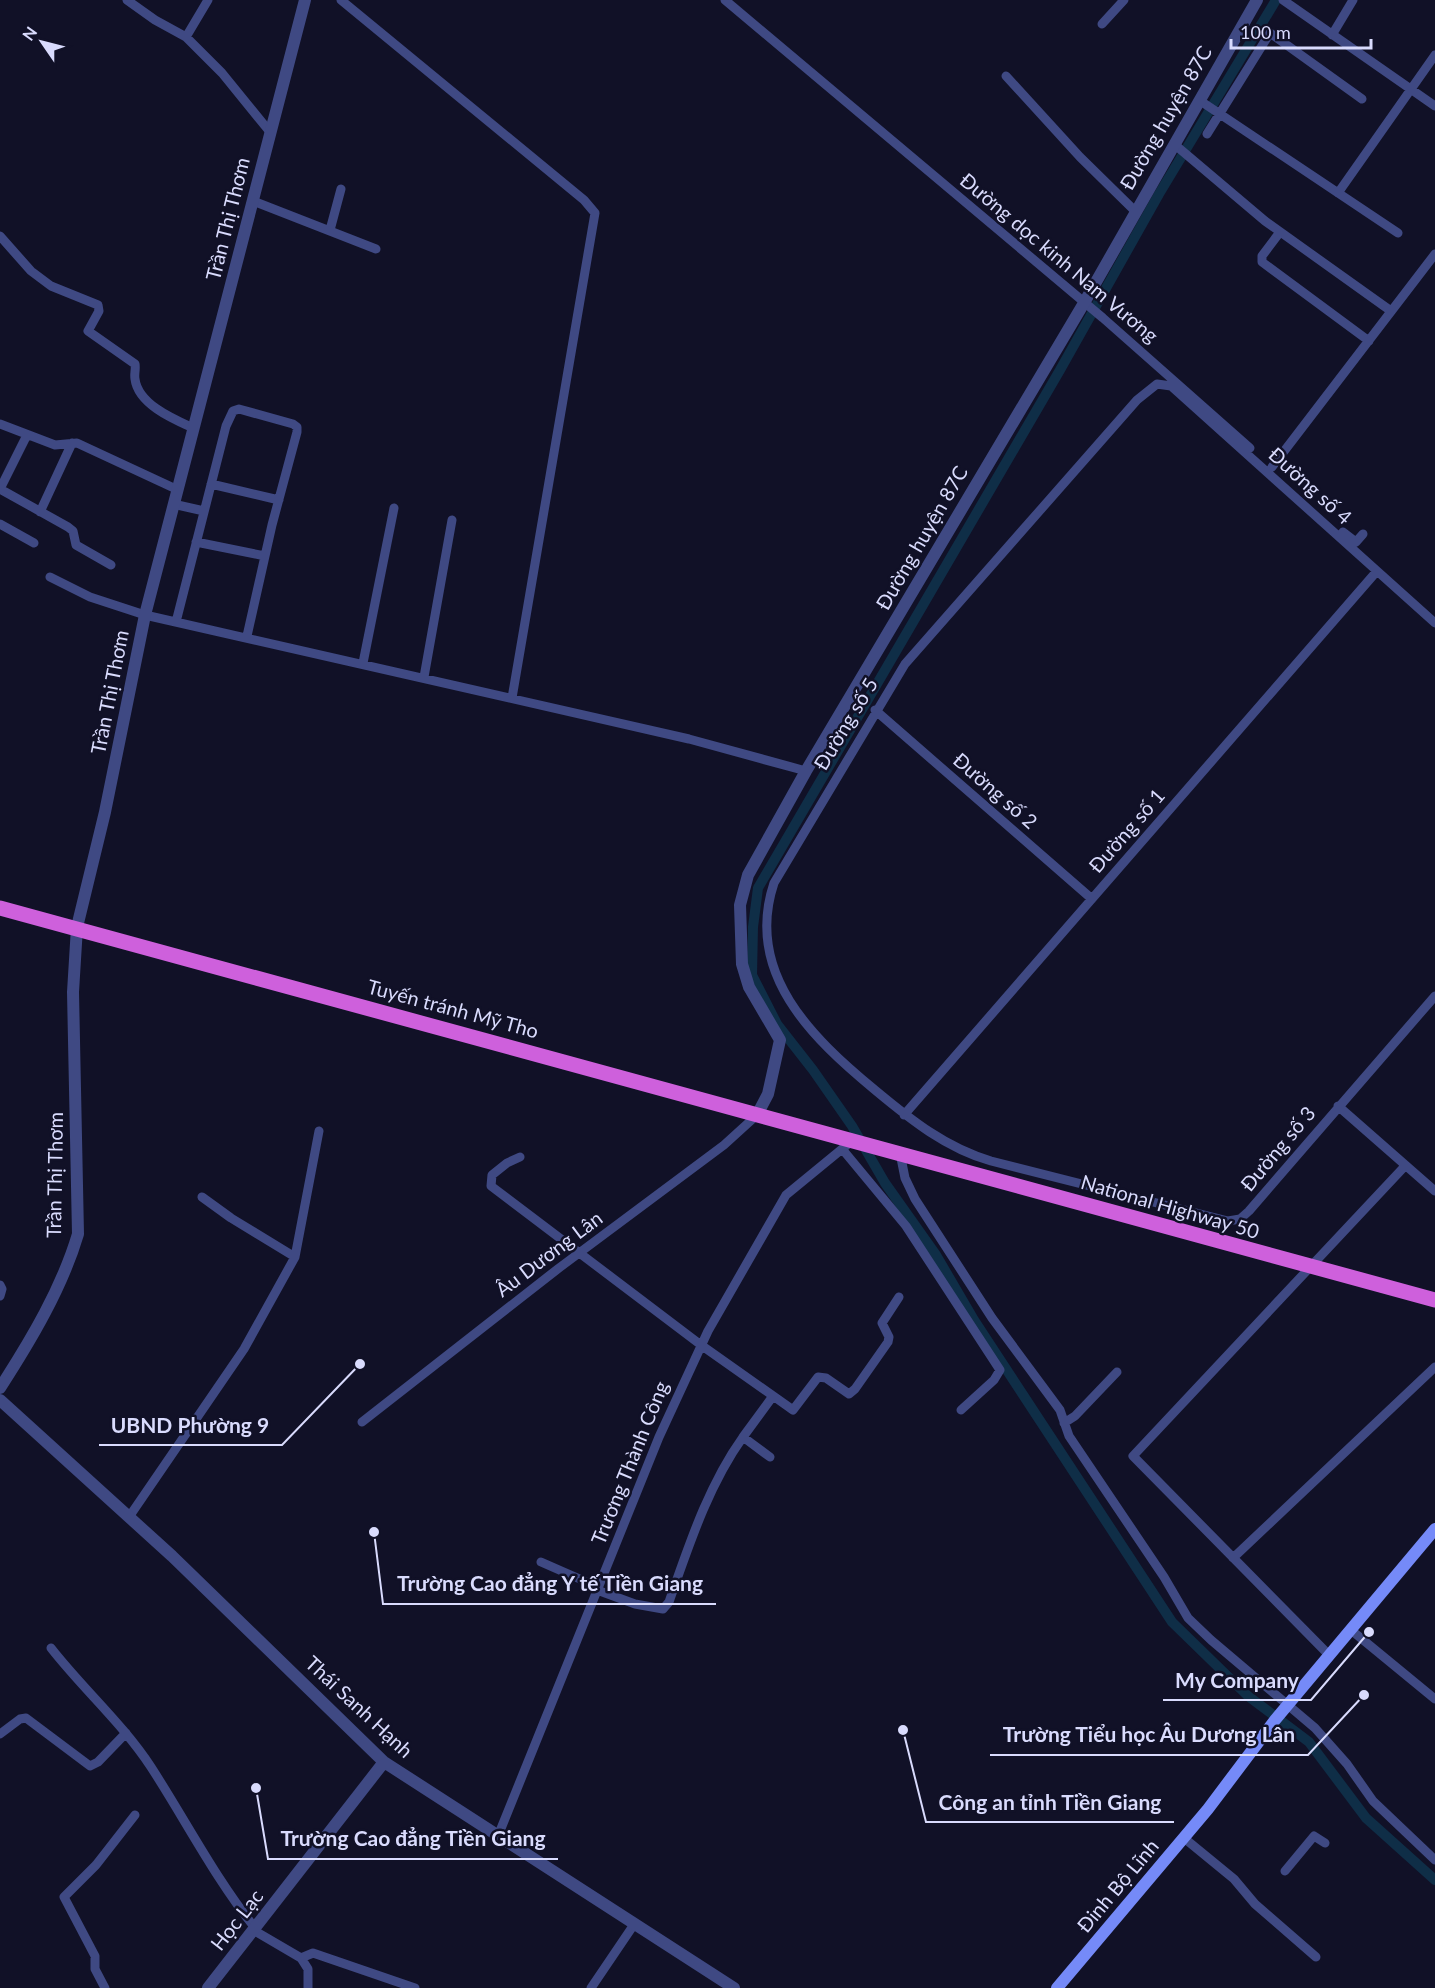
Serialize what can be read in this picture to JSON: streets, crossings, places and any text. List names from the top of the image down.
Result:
{
  "streets": {
    "highway": ["Tuyến tránh Mỹ Tho", "National Highway 50"],
    "main road": ["Đinh Bộ Lĩnh"],
    "street": [
      "Đường huyện 87C",
      "Trần Thị Thơm",
      "Đường dọc kinh Nam Vương",
      "Đường số 4",
      "Đường số 5",
      "Đường số 2",
      "Đường số 1",
      "Đường số 3",
      "Âu Dương Lân",
      "Trương Thành Công",
      "Thái Sanh Hạnh",
      "Học Lạc"
    ]
  },
  "crossings": [
    ["Đường huyện 87C", "Đường dọc kinh Nam Vương"],
    ["Đường huyện 87C", "Tuyến tránh Mỹ Tho"],
    ["Đường huyện 87C", "Âu Dương Lân"],
    ["Trần Thị Thơm", "Tuyến tránh Mỹ Tho"],
    ["Đường số 4", "Đường số 5"],
    ["Đường số 4", "Đường số 1"],
    ["Đường số 5", "Đường số 2"],
    ["Đường số 5", "Đường số 1"],
    ["Đường số 5", "Đường số 3"],
    ["Đường số 2", "Đường số 1"],
    ["Đường số 1", "Đường số 3"],
    ["Tuyến tránh Mỹ Tho", "National Highway 50"],
    ["Tuyến tránh Mỹ Tho", "Âu Dương Lân"],
    ["Tuyến tránh Mỹ Tho", "Trương Thành Công"],
    ["Đường số 3", "National Highway 50"],
    ["Trương Thành Công", "Thái Sanh Hạnh"],
    ["Thái Sanh Hạnh", "Học Lạc"]
  ],
  "places": [
    "UBND Phường 9",
    "Trường Cao đẳng Y tế Tiền Giang",
    "My Company",
    "Trường Tiểu học Âu Dương Lân",
    "Công an tỉnh Tiền Giang",
    "Trường Cao đẳng Tiền Giang"
  ],
  "scale_bar": "100 m",
  "north": "top left"
}
